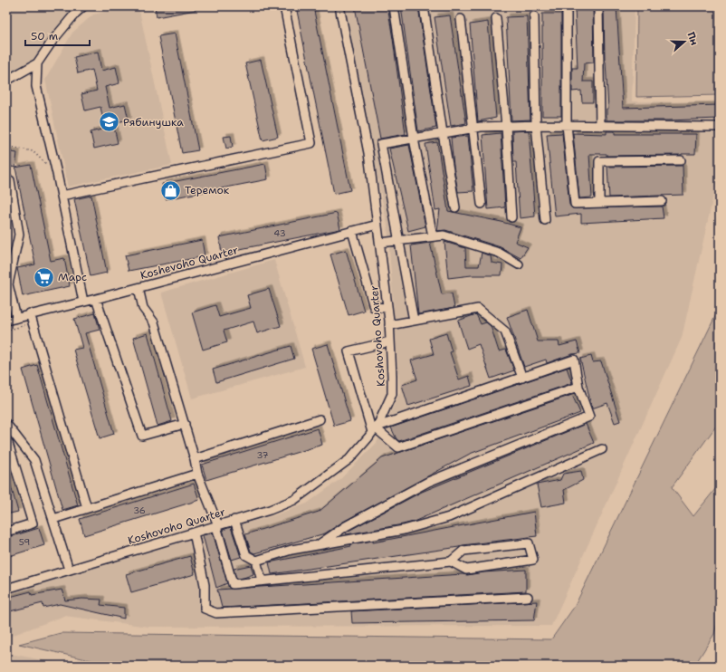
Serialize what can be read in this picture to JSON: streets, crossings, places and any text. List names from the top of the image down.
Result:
{
  "streets": {
    "street": ["Koshevoho Quarter", "Koshovoho Quarter"]
  },
  "crossings": [
    ["Koshevoho Quarter", "Koshovoho Quarter"]
  ],
  "places": {
    "school or university": ["Рябинушка"],
    "shop": ["Теремок"],
    "supermarket": ["Марс"]
  },
  "house_numbers": [
    "43",
    "37",
    "36",
    "59"
  ],
  "scale_bar": "50 m",
  "north": "right"
}
